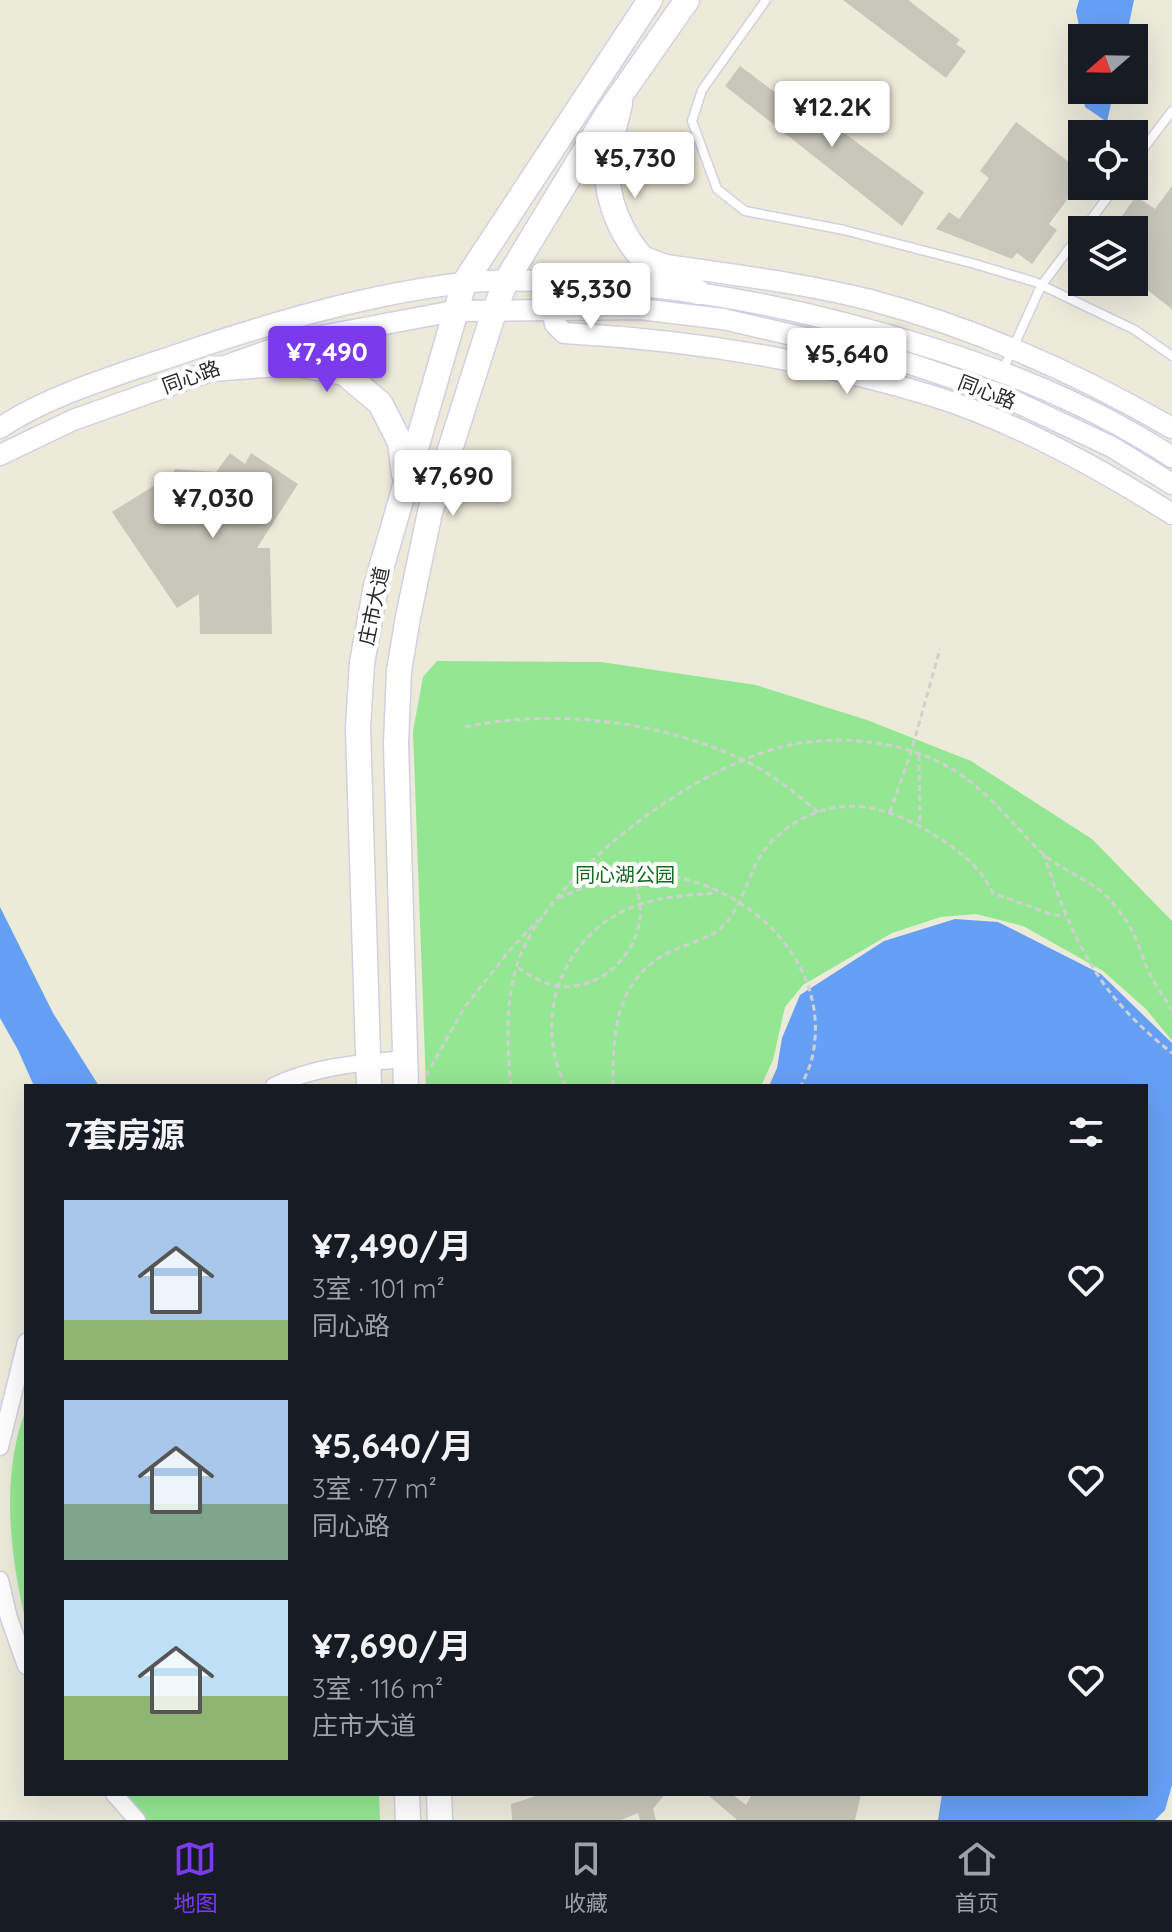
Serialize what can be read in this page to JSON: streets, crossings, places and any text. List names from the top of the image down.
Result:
{
  "streets": {
    "main road": ["庄市大道"],
    "street": ["同心路"]
  },
  "crossings": [
    ["同心路", "庄市大道"]
  ],
  "parks": ["同心湖公园"],
  "north": "left",
  "page": {
    "price": [
      "¥12.2K",
      "¥5,730",
      "¥5,330",
      "¥7,490",
      "¥5,640",
      "¥7,690",
      "¥7,030"
    ],
    "heading": "7套房源",
    "list": [
      {
        "name": "¥7,490/月",
        "note": "3室 · 101 m² · 同心路"
      },
      {
        "name": "¥5,640/月",
        "note": "3室 · 77 m² · 同心路"
      },
      {
        "name": "¥7,690/月",
        "note": "3室 · 116 m² · 庄市大道"
      }
    ],
    "tabs": ["地图", "收藏", "首页"]
  }
}
